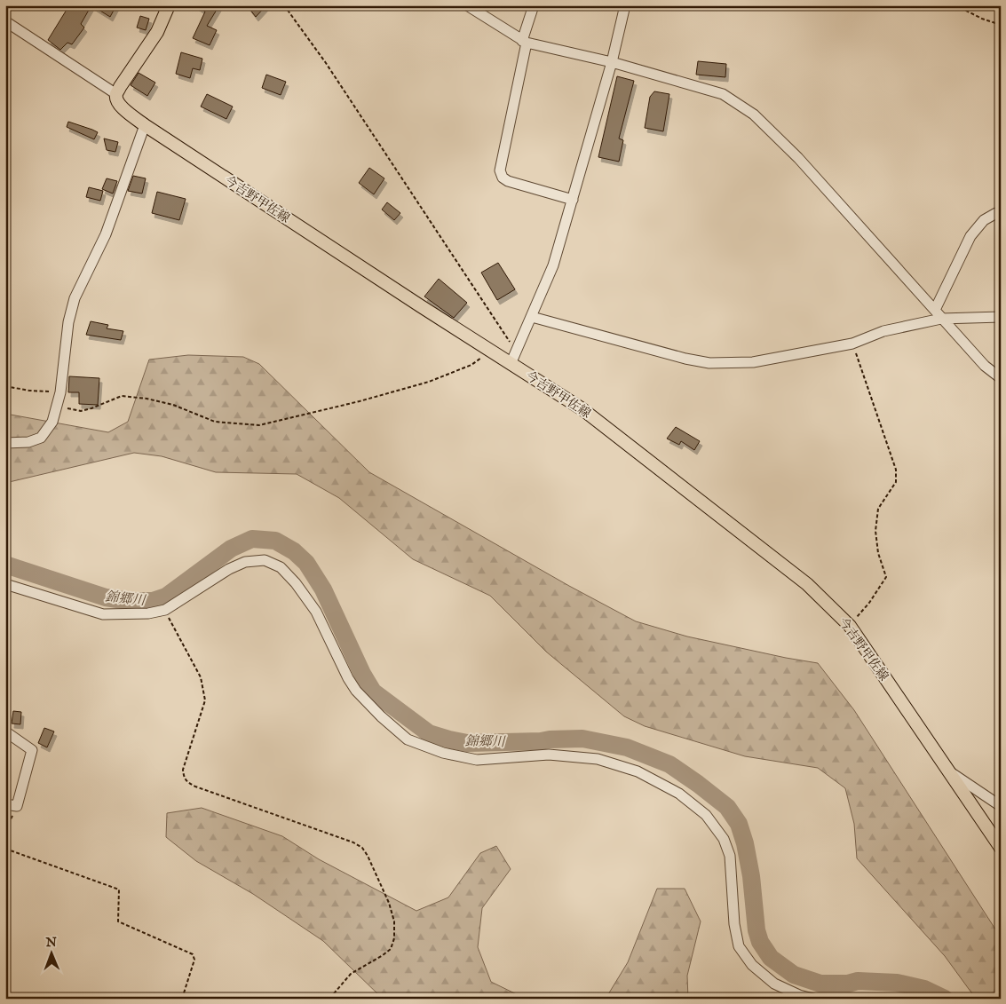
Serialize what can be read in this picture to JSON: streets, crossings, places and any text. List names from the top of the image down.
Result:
{
  "streets": {
    "main road": ["今吉野甲佐線"]
  },
  "water": ["錦郷川"],
  "north": "top"
}
